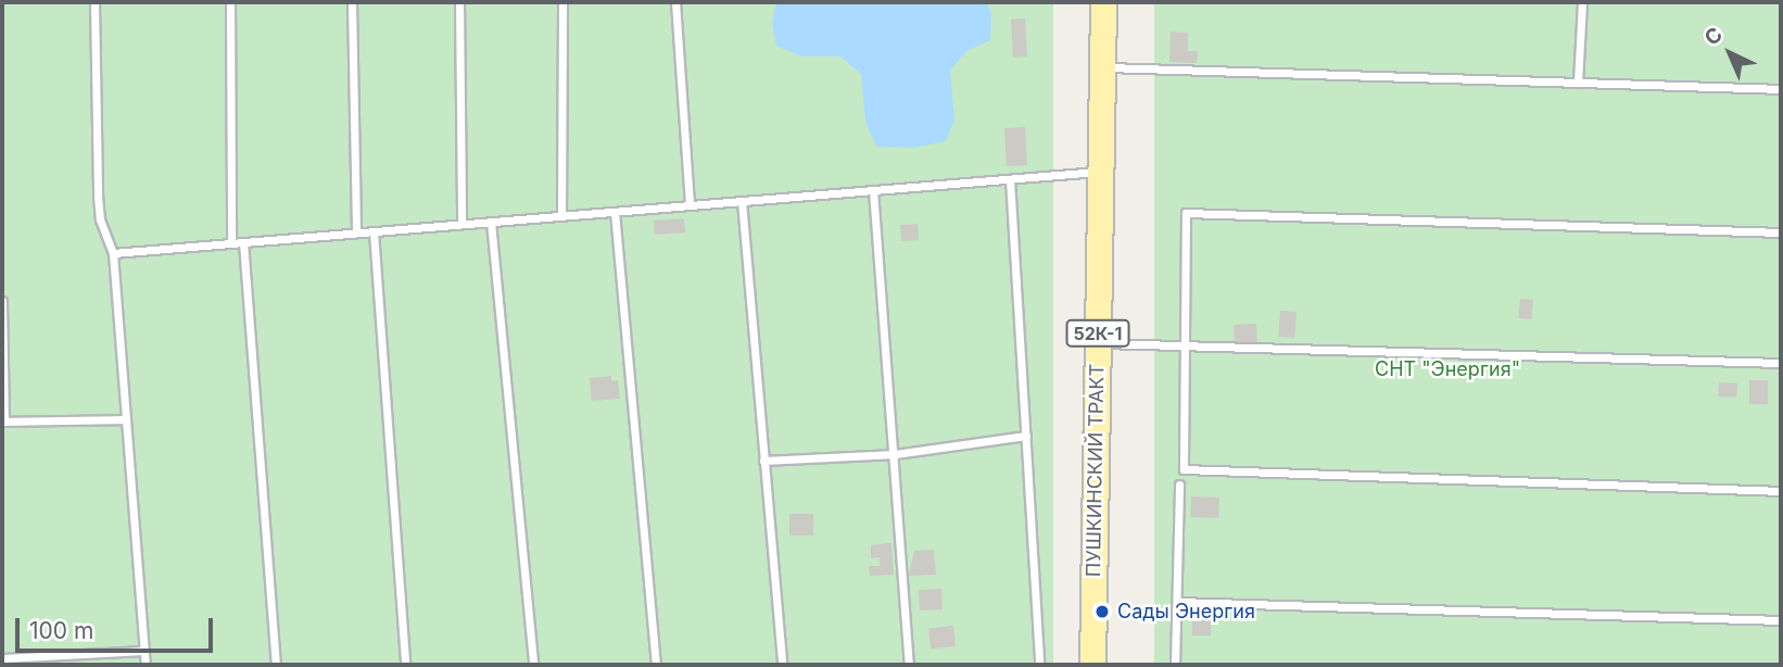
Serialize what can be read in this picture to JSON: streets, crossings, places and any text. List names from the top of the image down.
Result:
{
  "streets": {
    "main road": ["52К-1", "ПУШКИНСКИЙ ТРАКТ"]
  },
  "parks": ["СНТ \"Энергия\""],
  "places": ["Сады Энергия"],
  "scale_bar": "100 m",
  "north": "top left"
}
